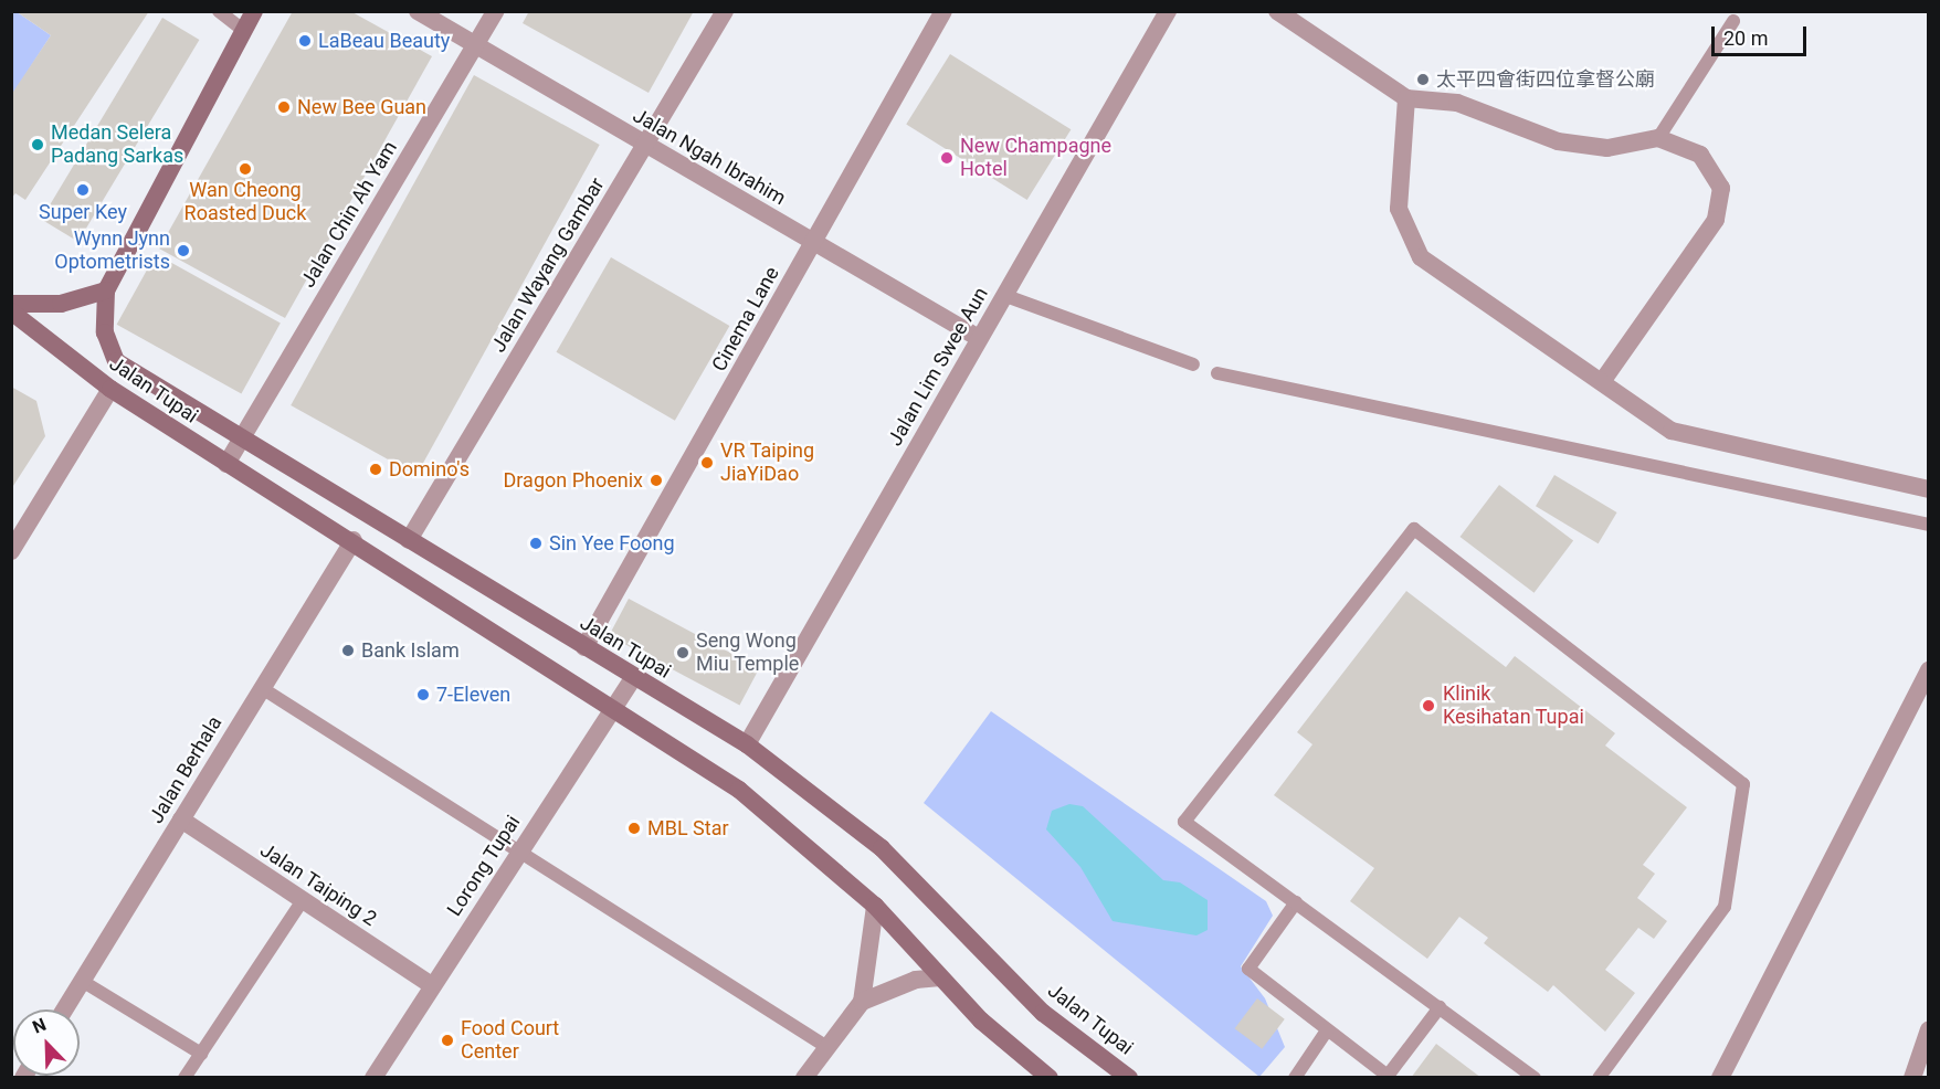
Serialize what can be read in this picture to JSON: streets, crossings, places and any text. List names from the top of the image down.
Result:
{
  "streets": {
    "main road": ["Jalan Tupai"],
    "street": [
      "Jalan Ngah Ibrahim",
      "Jalan Chin Ah Yam",
      "Jalan Wayang Gambar",
      "Cinema Lane",
      "Jalan Lim Swee Aun",
      "Jalan Berhala",
      "Lorong Tupai",
      "Jalan Taiping 2"
    ]
  },
  "crossings": [
    ["Jalan Ngah Ibrahim", "Jalan Chin Ah Yam"],
    ["Jalan Ngah Ibrahim", "Jalan Wayang Gambar"],
    ["Jalan Ngah Ibrahim", "Cinema Lane"],
    ["Jalan Ngah Ibrahim", "Jalan Lim Swee Aun"],
    ["Jalan Chin Ah Yam", "Jalan Tupai"],
    ["Jalan Wayang Gambar", "Jalan Tupai"],
    ["Cinema Lane", "Jalan Tupai"],
    ["Jalan Lim Swee Aun", "Jalan Tupai"],
    ["Jalan Tupai", "Jalan Berhala"],
    ["Jalan Tupai", "Lorong Tupai"],
    ["Jalan Berhala", "Jalan Taiping 2"],
    ["Lorong Tupai", "Jalan Taiping 2"]
  ],
  "places": [
    "LaBeau Beauty",
    "太平四會街四位拿督公廟",
    "New Bee Guan",
    "Medan Selera Padang Sarkas",
    "New Champagne Hotel",
    "Wan Cheong Roasted Duck",
    "Super Key",
    "Wynn Jynn Optometrists",
    "VR Taiping JiaYiDao",
    "Domino's",
    "Dragon Phoenix",
    "Sin Yee Foong",
    "Bank Islam",
    "Seng Wong Miu Temple",
    "7-Eleven",
    "Klinik Kesihatan Tupai",
    "MBL Star",
    "Food Court Center"
  ],
  "scale_bar": "20 m",
  "north": "top left"
}
